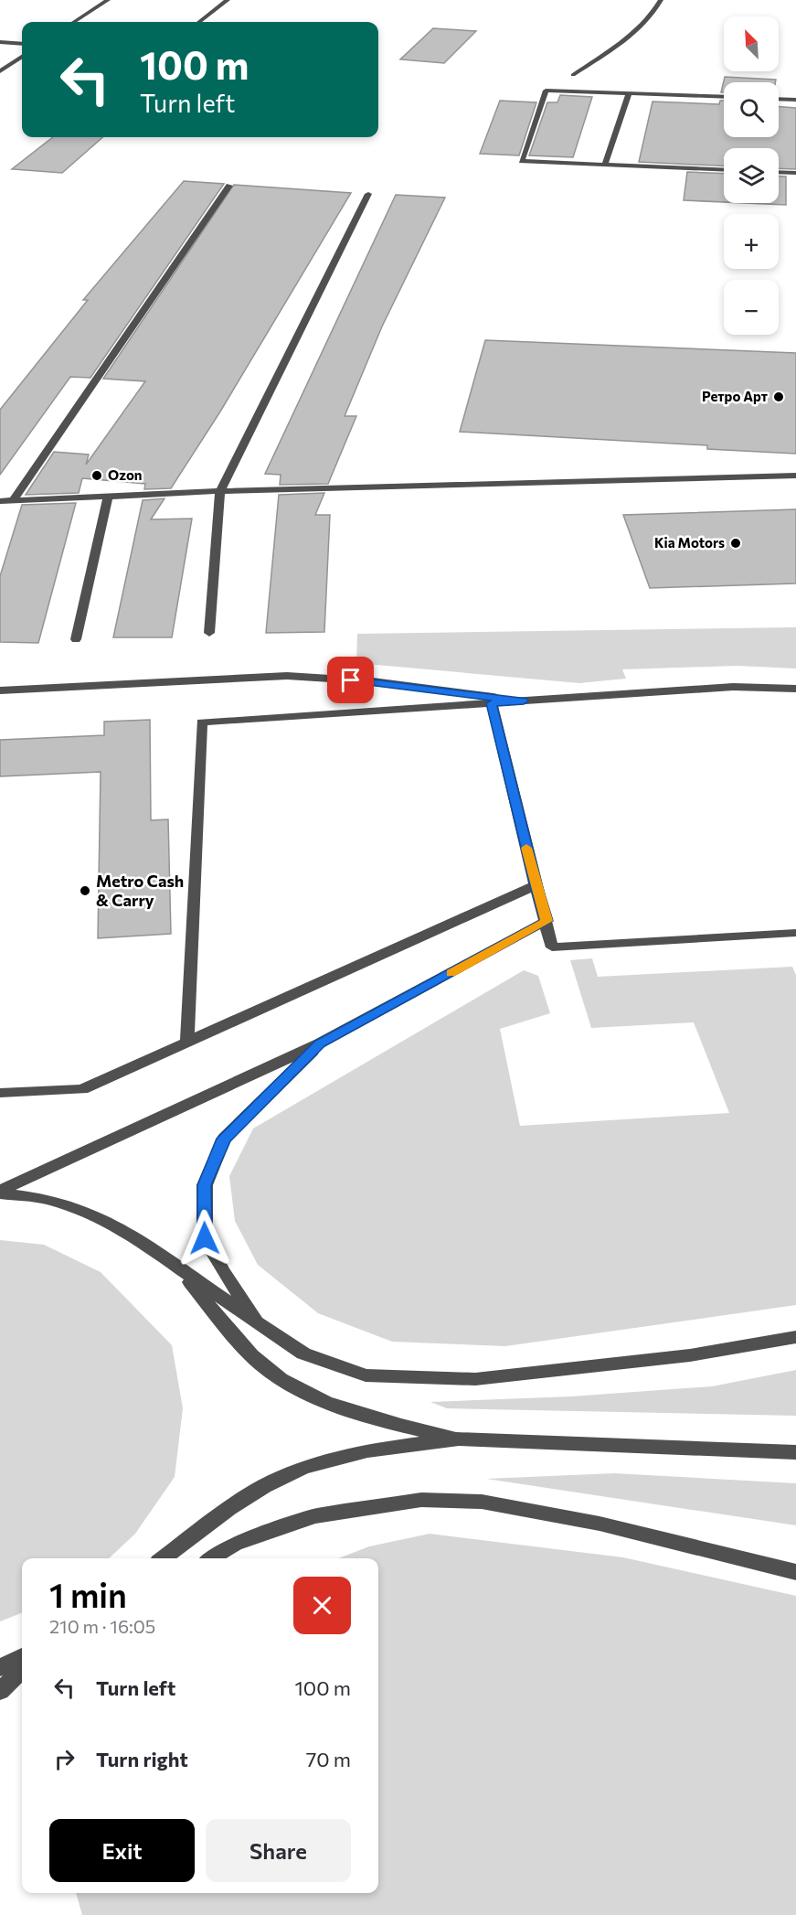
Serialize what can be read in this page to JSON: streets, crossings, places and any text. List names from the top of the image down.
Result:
{
  "places": [
    "Ретро Арт",
    "Ozon",
    "Kia Motors",
    "Metro Cash & Carry"
  ],
  "north": "top left",
  "page": {
    "map_buttons": ["+", "−"],
    "turn": ["100 m", "Turn left"],
    "heading": ["1 min", "210 m · 16:05"],
    "list": [
      {
        "name": "Turn left",
        "value": "100 m"
      },
      {
        "name": "Turn right",
        "value": "70 m"
      }
    ],
    "buttons": ["Exit", "Share"]
  }
}
